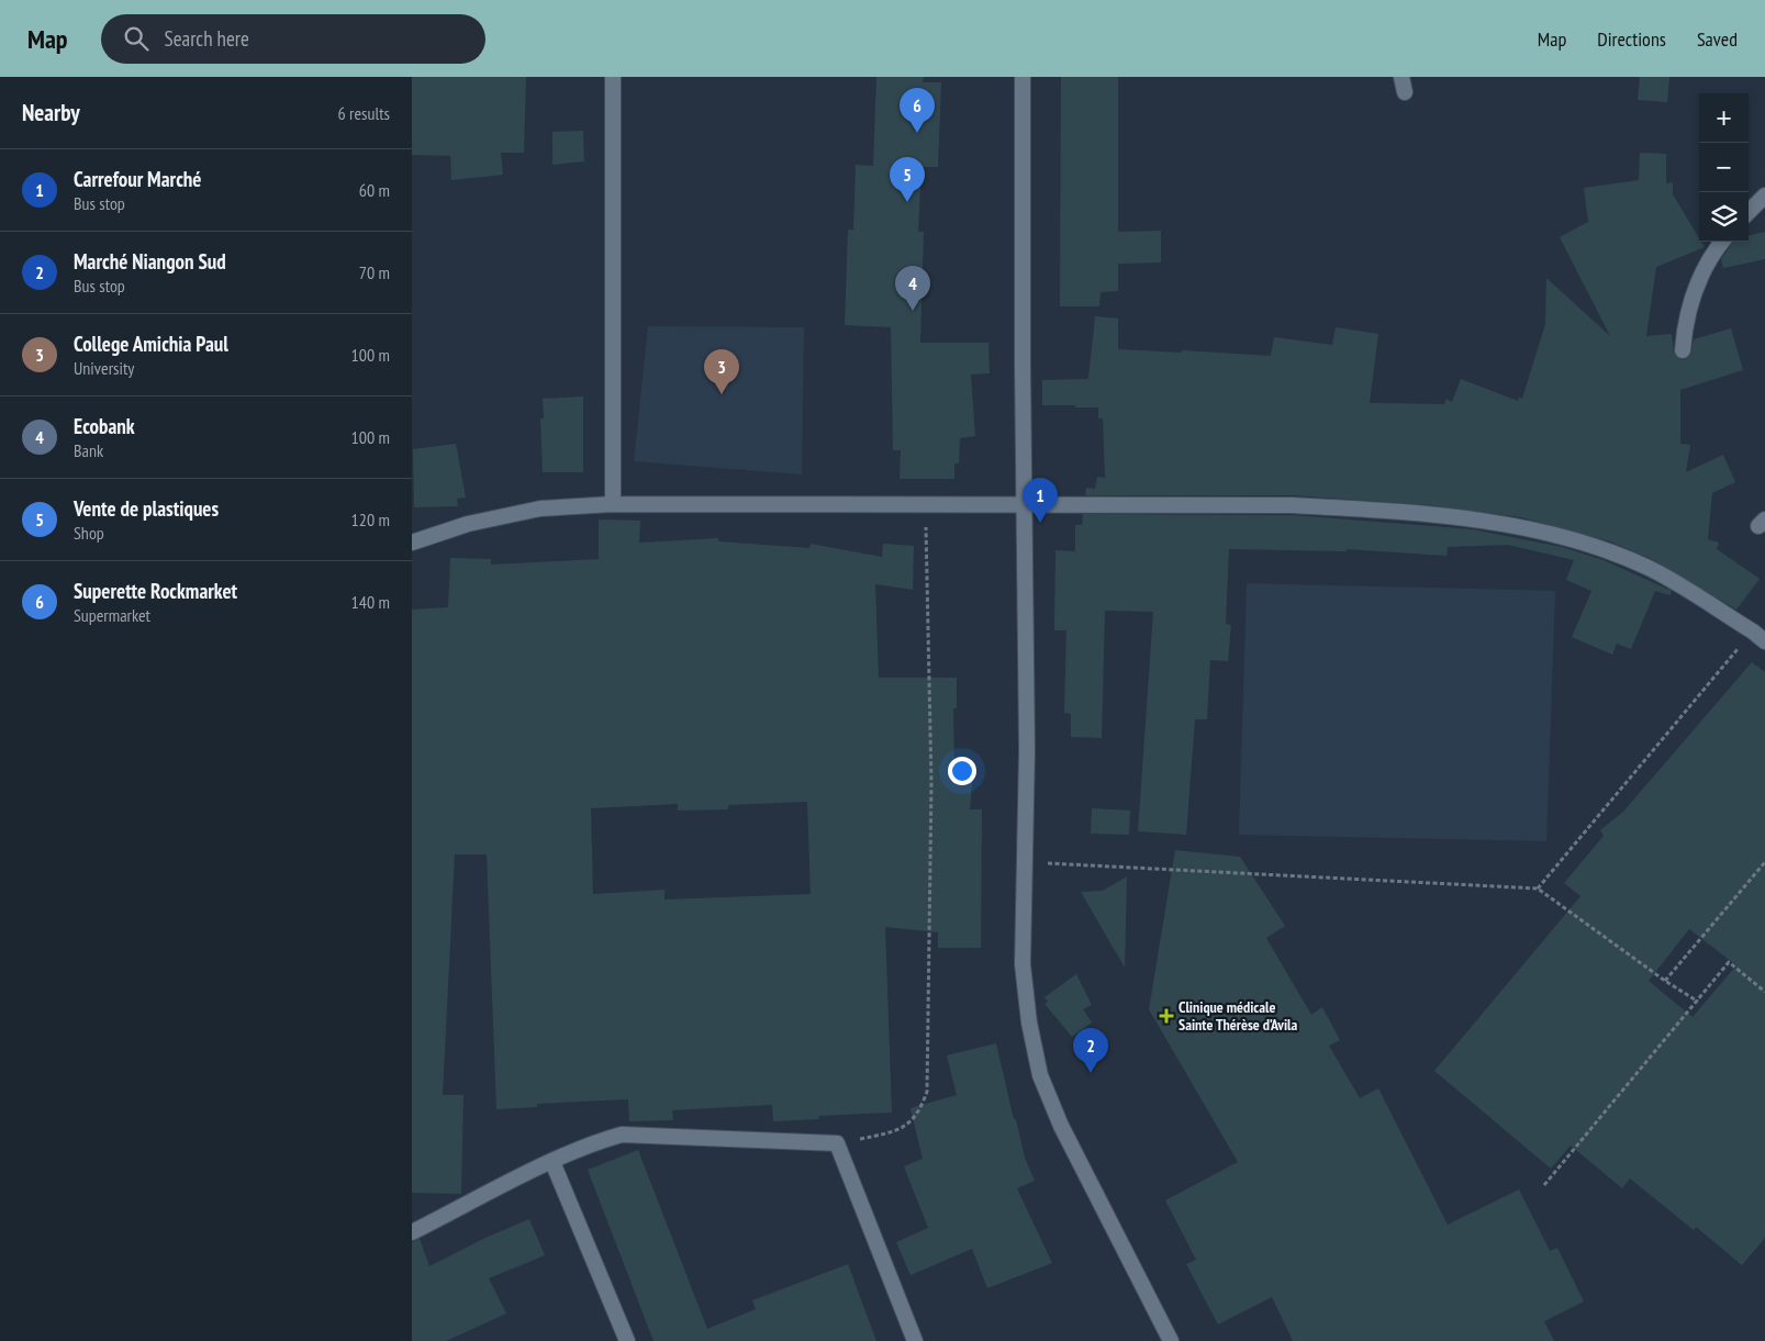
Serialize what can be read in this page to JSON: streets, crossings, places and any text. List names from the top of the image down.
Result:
{
  "places": {
    "health": ["Clinique médicale Sainte Thérèse d’Avila"]
  },
  "page": {
    "header": "Map",
    "search": "Search here",
    "nav": ["Map", "Directions", "Saved"],
    "heading": ["Nearby", "6 results"],
    "pins": [
      "6",
      "5",
      "4",
      "3",
      "1",
      "2"
    ],
    "map_buttons": ["+", "−"],
    "list": [
      {
        "mark": "1",
        "name": "Carrefour Marché",
        "note": "Bus stop",
        "value": "60 m"
      },
      {
        "mark": "2",
        "name": "Marché Niangon Sud",
        "note": "Bus stop",
        "value": "70 m"
      },
      {
        "mark": "3",
        "name": "College Amichia Paul",
        "note": "University",
        "value": "100 m"
      },
      {
        "mark": "4",
        "name": "Ecobank",
        "note": "Bank",
        "value": "100 m"
      },
      {
        "mark": "5",
        "name": "Vente de plastiques",
        "note": "Shop",
        "value": "120 m"
      },
      {
        "mark": "6",
        "name": "Superette Rockmarket",
        "note": "Supermarket",
        "value": "140 m"
      }
    ]
  }
}
